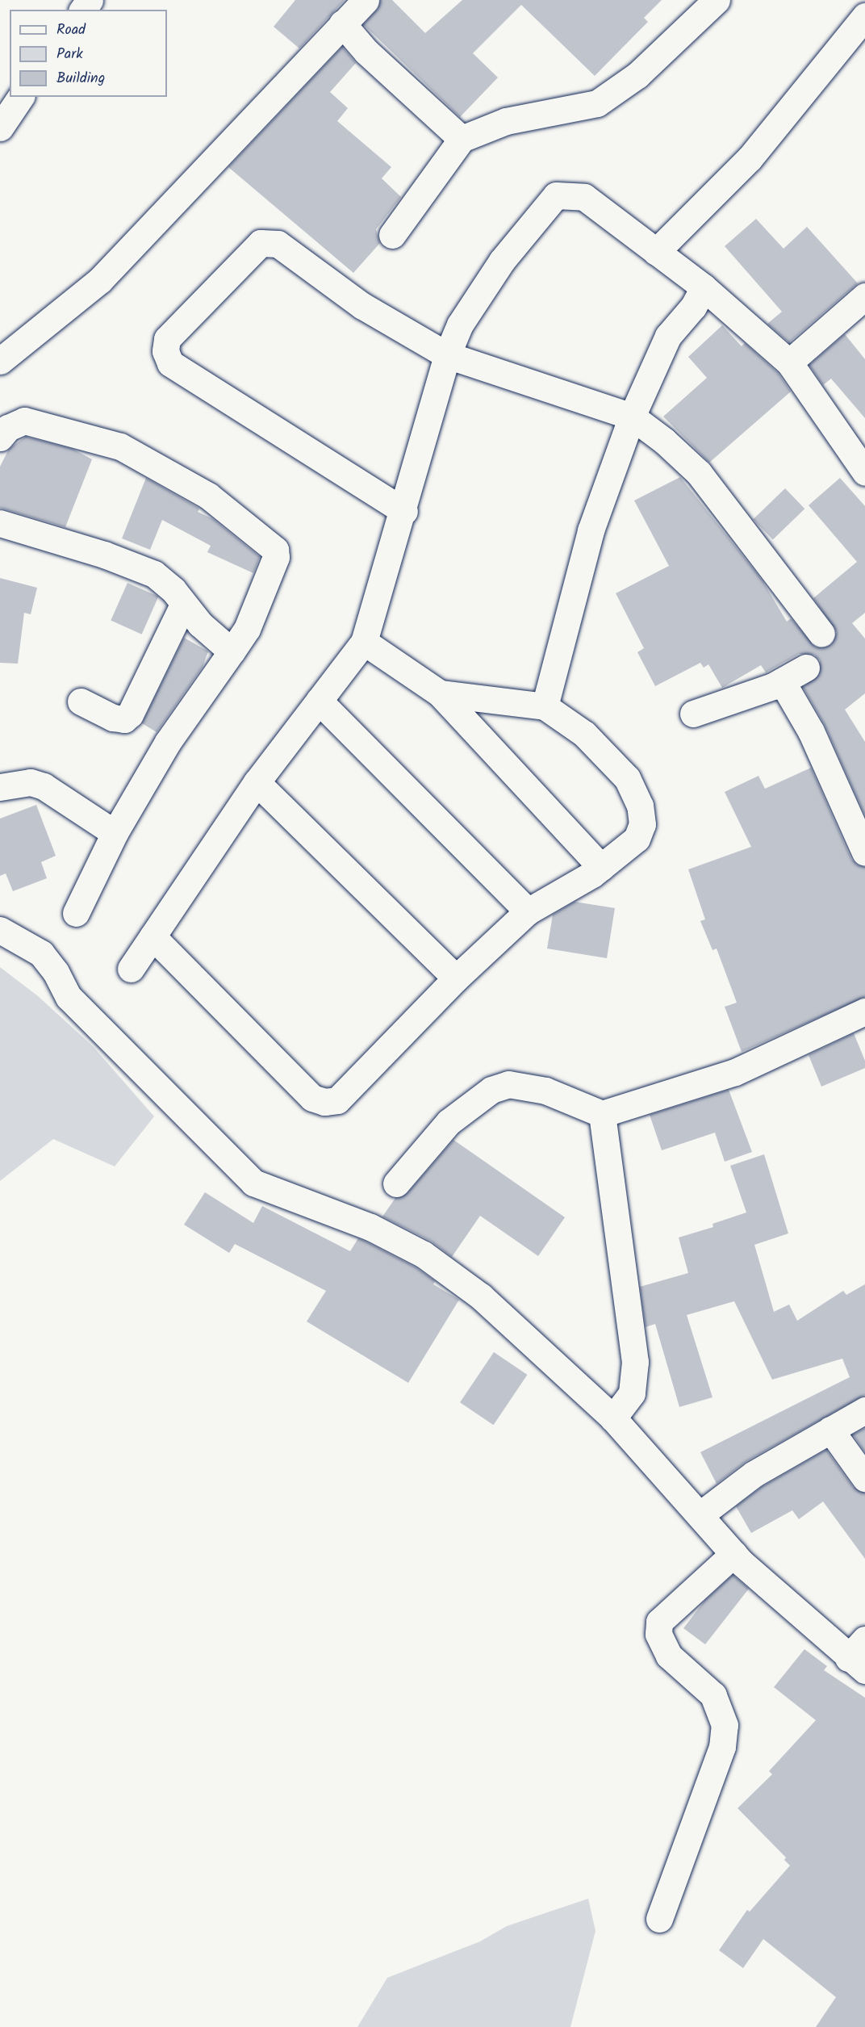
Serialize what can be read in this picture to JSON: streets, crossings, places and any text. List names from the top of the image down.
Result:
{
  "legend": ["Road", "Park", "Building"]
}
